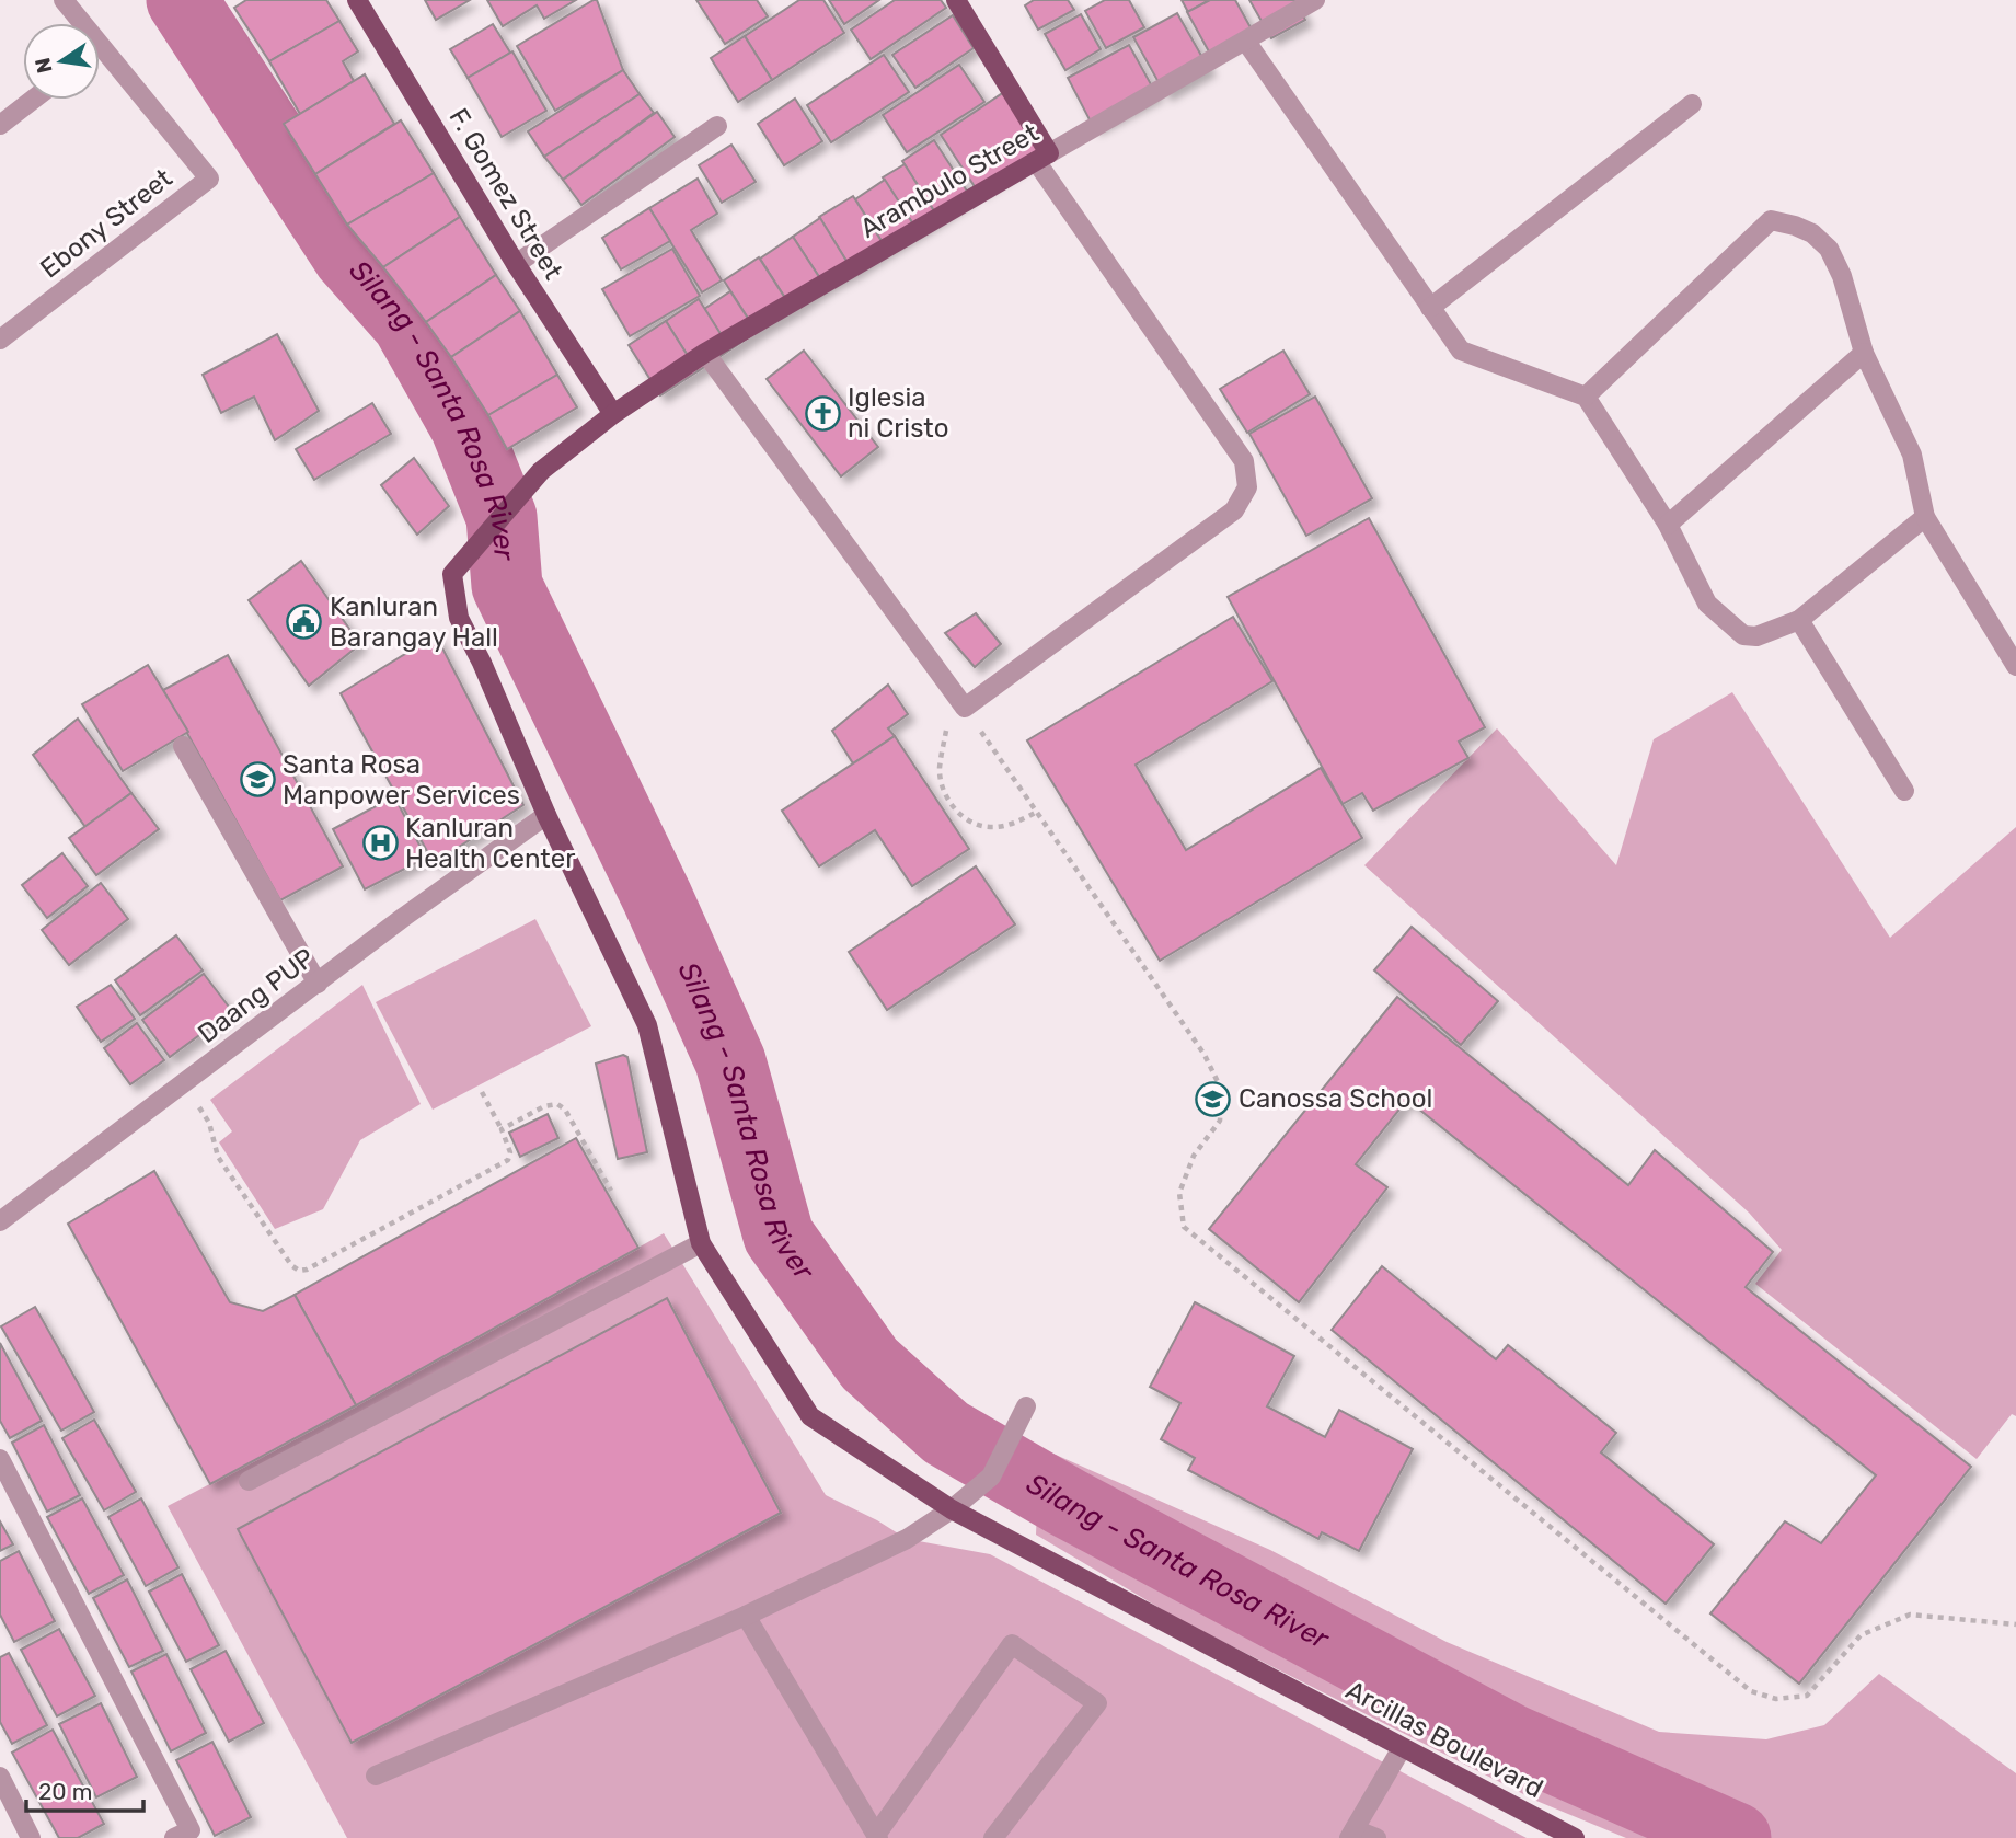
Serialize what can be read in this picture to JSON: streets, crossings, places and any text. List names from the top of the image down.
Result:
{
  "streets": {
    "main road": ["Arambulo Street", "F. Gomez Street", "Arcillas Boulevard"],
    "street": ["Ebony Street", "Daang PUP"]
  },
  "crossings": [
    ["Arambulo Street", "F. Gomez Street"],
    ["Arambulo Street", "Arcillas Boulevard"],
    ["F. Gomez Street", "Arcillas Boulevard"],
    ["Daang PUP", "Arcillas Boulevard"]
  ],
  "water": ["Silang - Santa Rosa River"],
  "places": {
    "church": ["Iglesia ni Cristo"],
    "public building": ["Kanluran Barangay Hall"],
    "school or university": ["Santa Rosa Manpower Services", "Canossa School"],
    "hospital": ["Kanluran Health Center"]
  },
  "scale_bar": "20 m",
  "north": "left"
}
